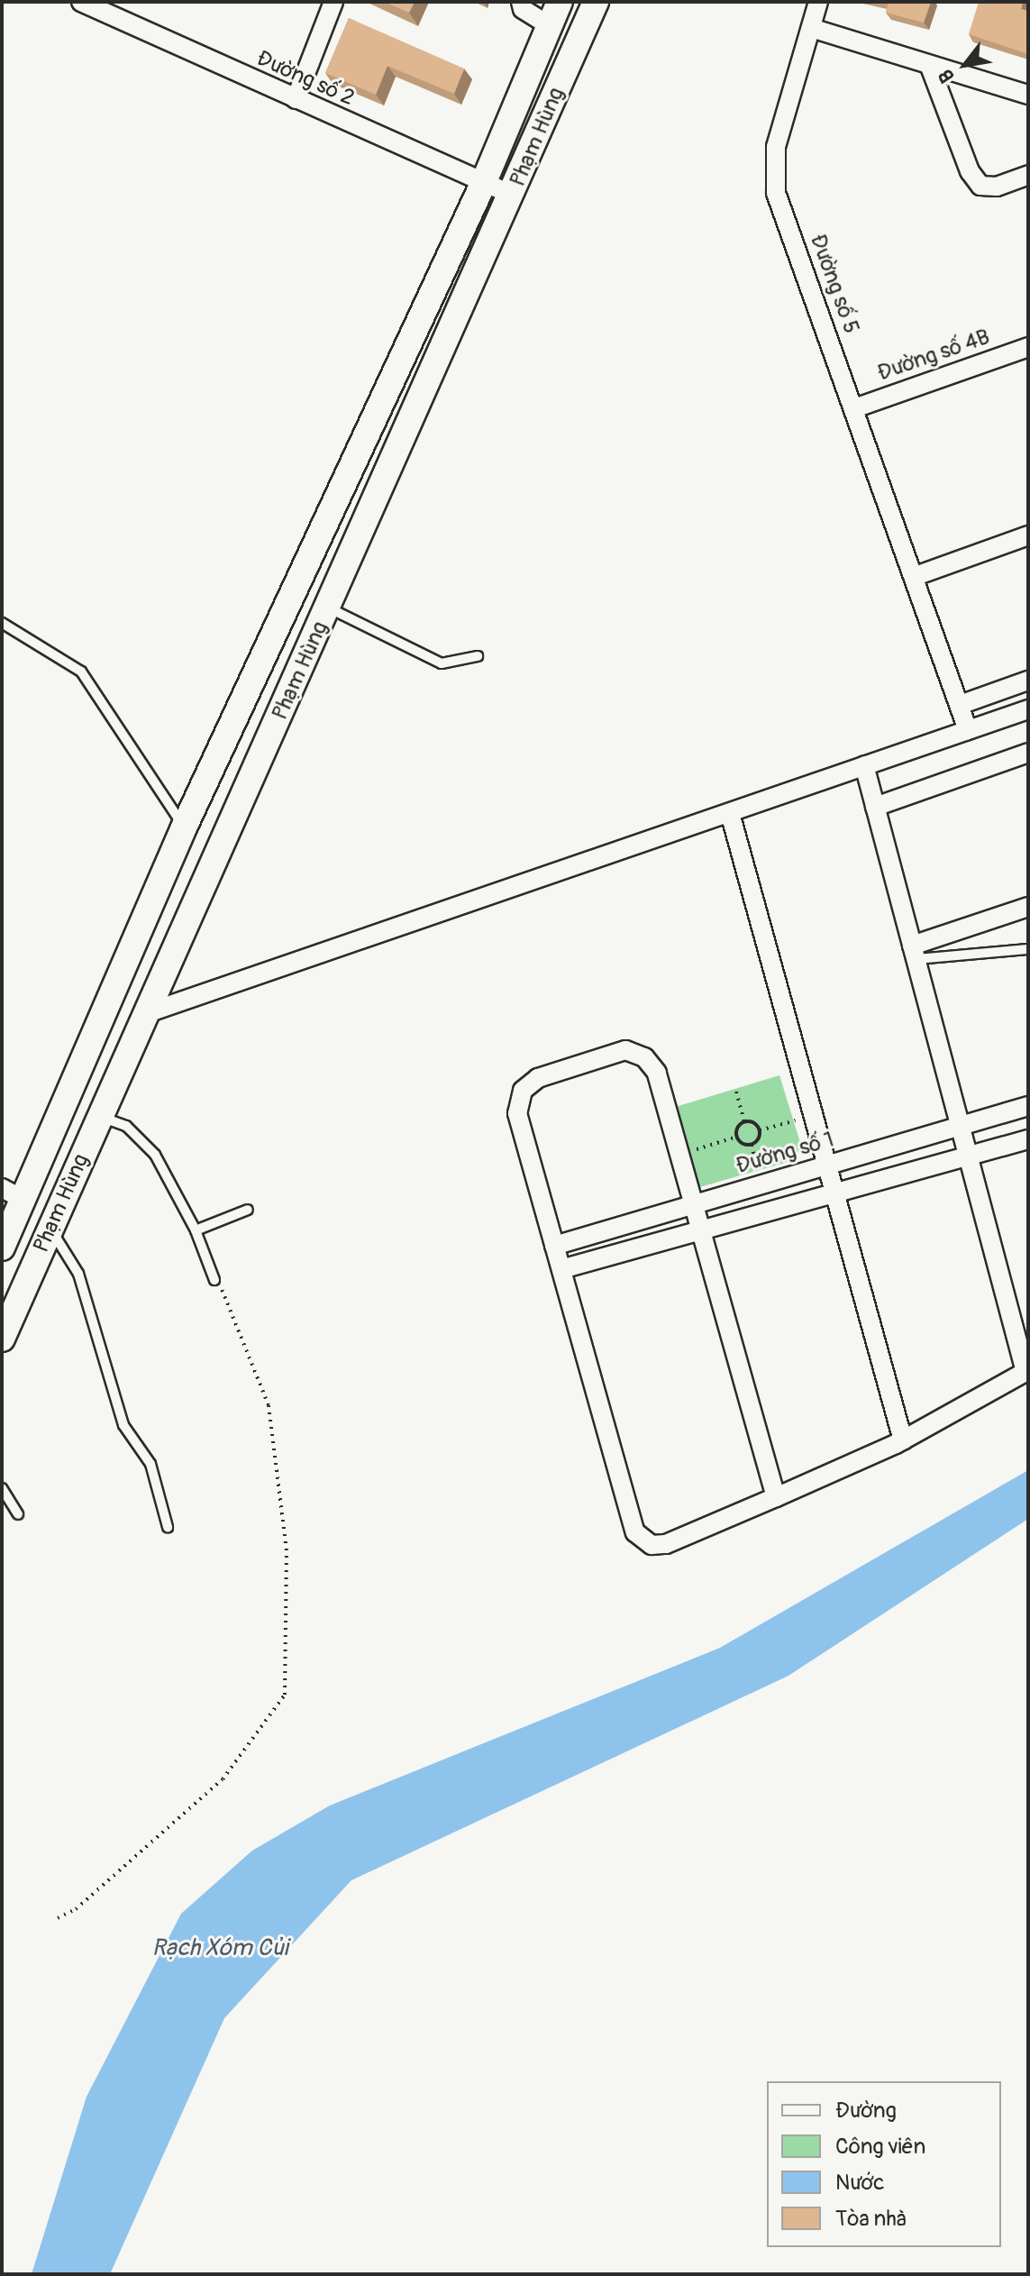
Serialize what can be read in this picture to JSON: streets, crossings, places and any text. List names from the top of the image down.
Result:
{
  "streets": {
    "main road": ["Phạm Hùng"],
    "street": [
      "Đường số 2",
      "Đường số 5",
      "Đường số 4B",
      "Đường số 1"
    ]
  },
  "crossings": [
    ["Đường số 2", "Phạm Hùng"],
    ["Đường số 5", "Đường số 4B"]
  ],
  "water": ["Rạch Xóm Củi"],
  "legend": [
    "Đường",
    "Công viên",
    "Nước",
    "Tòa nhà"
  ],
  "north": "bottom left"
}
